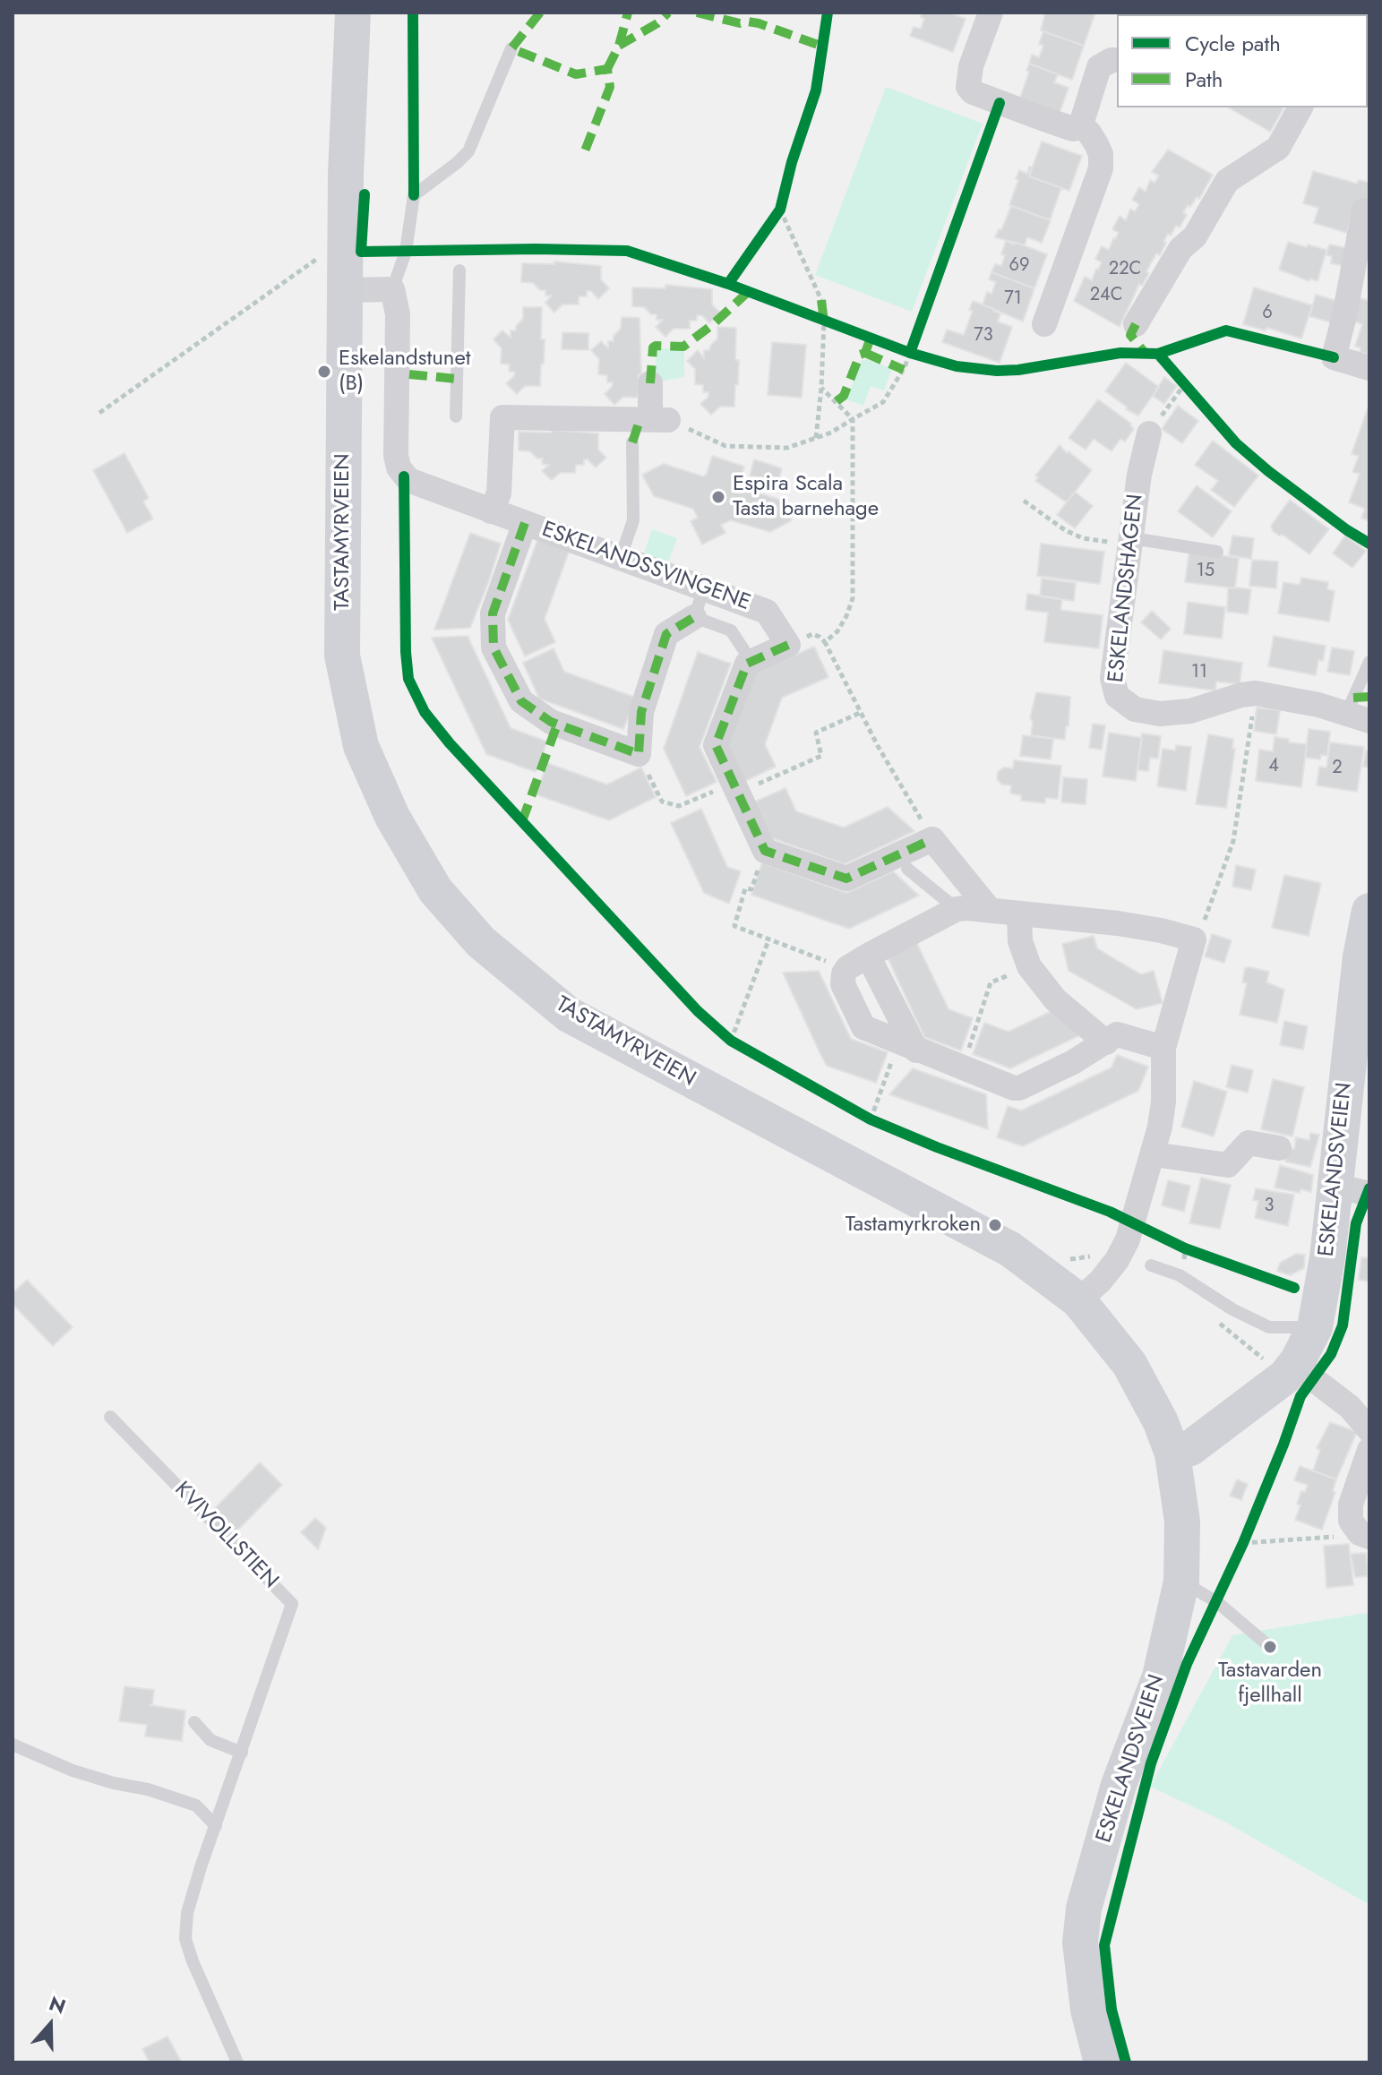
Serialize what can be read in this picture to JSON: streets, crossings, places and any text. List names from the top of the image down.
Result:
{
  "streets": {
    "main road": ["TASTAMYRVEIEN", "ESKELANDSVEIEN"],
    "street": ["ESKELANDSSVINGENE", "ESKELANDSHAGEN"],
    "lane": ["KVIVOLLSTIEN"]
  },
  "crossings": [
    ["TASTAMYRVEIEN", "ESKELANDSVEIEN"]
  ],
  "places": [
    "Eskelandstunet (B)",
    "Espira Scala Tasta barnehage",
    "Tastamyrkroken",
    "Tastavarden fjellhall"
  ],
  "house_numbers": [
    "69",
    "22C",
    "24C",
    "71",
    "6",
    "73",
    "15",
    "11",
    "4",
    "2",
    "3"
  ],
  "legend": ["Cycle path", "Path"],
  "north": "top"
}
